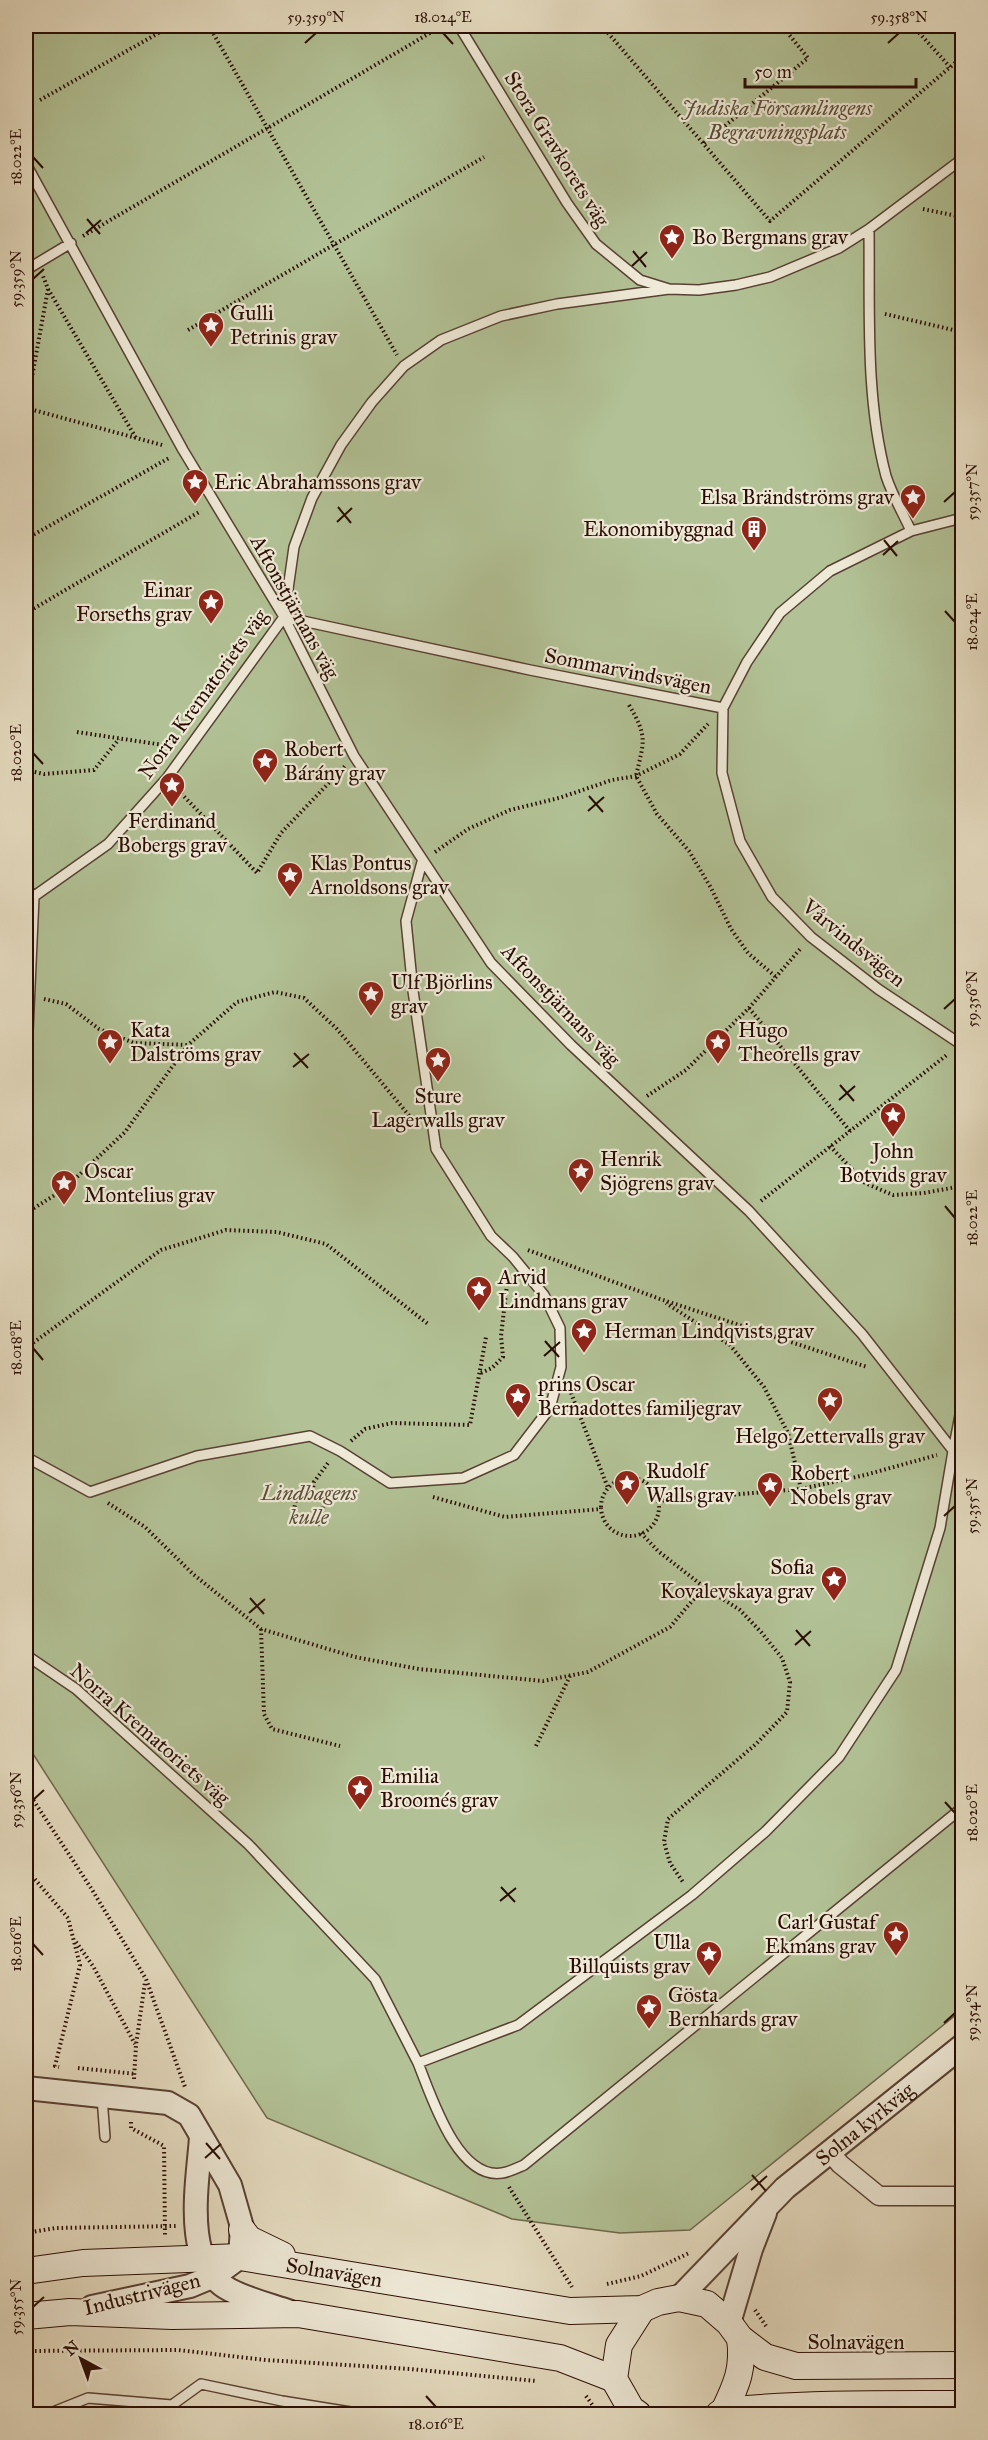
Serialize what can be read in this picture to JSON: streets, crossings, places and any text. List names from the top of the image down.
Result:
{
  "streets": {
    "main road": ["Solnavägen"],
    "street": ["Solna kyrkväg", "Industrivägen"],
    "lane": [
      "Stora Gravkorets väg",
      "Aftonstjärnans väg",
      "Sommarvindsvägen",
      "Norra Krematoriets väg",
      "Vårvindsvägen"
    ]
  },
  "crossings": [
    ["Stora Gravkorets väg", "Norra Krematoriets väg"],
    ["Aftonstjärnans väg", "Sommarvindsvägen"],
    ["Aftonstjärnans väg", "Norra Krematoriets väg"],
    ["Sommarvindsvägen", "Norra Krematoriets väg"],
    ["Sommarvindsvägen", "Vårvindsvägen"],
    ["Solna kyrkväg", "Solnavägen"],
    ["Solnavägen", "Industrivägen"]
  ],
  "parks": ["Judiska Församlingens Begravningsplats", "Lindhagens kulle"],
  "places": {
    "place": [
      "Bo Bergmans grav",
      "Gulli Petrinis grav",
      "Eric Abrahamssons grav",
      "Elsa Brändströms grav",
      "Einar Forseths grav",
      "Robert Bárány grav",
      "Ferdinand Bobergs grav",
      "Klas Pontus Arnoldsons grav",
      "Ulf Björlins grav",
      "Kata Dalströms grav",
      "Hugo Theorells grav",
      "Sture Lagerwalls grav",
      "John Botvids grav",
      "Henrik Sjögrens grav",
      "Oscar Montelius grav",
      "Arvid Lindmans grav",
      "Herman Lindqvists grav",
      "prins Oscar Bernadottes familjegrav",
      "Helgo Zettervalls grav",
      "Rudolf Walls grav",
      "Robert Nobels grav",
      "Sofia Kovalevskaya grav",
      "Emilia Broomés grav",
      "Carl Gustaf Ekmans grav",
      "Ulla Billquists grav",
      "Gösta Bernhards grav"
    ],
    "building": ["Ekonomibyggnad"]
  },
  "scale_bar": "50 m",
  "north": "top left",
  "coordinates": [
    "59.359°N",
    "18.024°E",
    "59.358°N",
    "18.022°E",
    "59.357°N",
    "18.020°E",
    "59.356°N",
    "18.018°E",
    "59.355°N",
    "18.016°E",
    "59.354°N"
  ]
}
